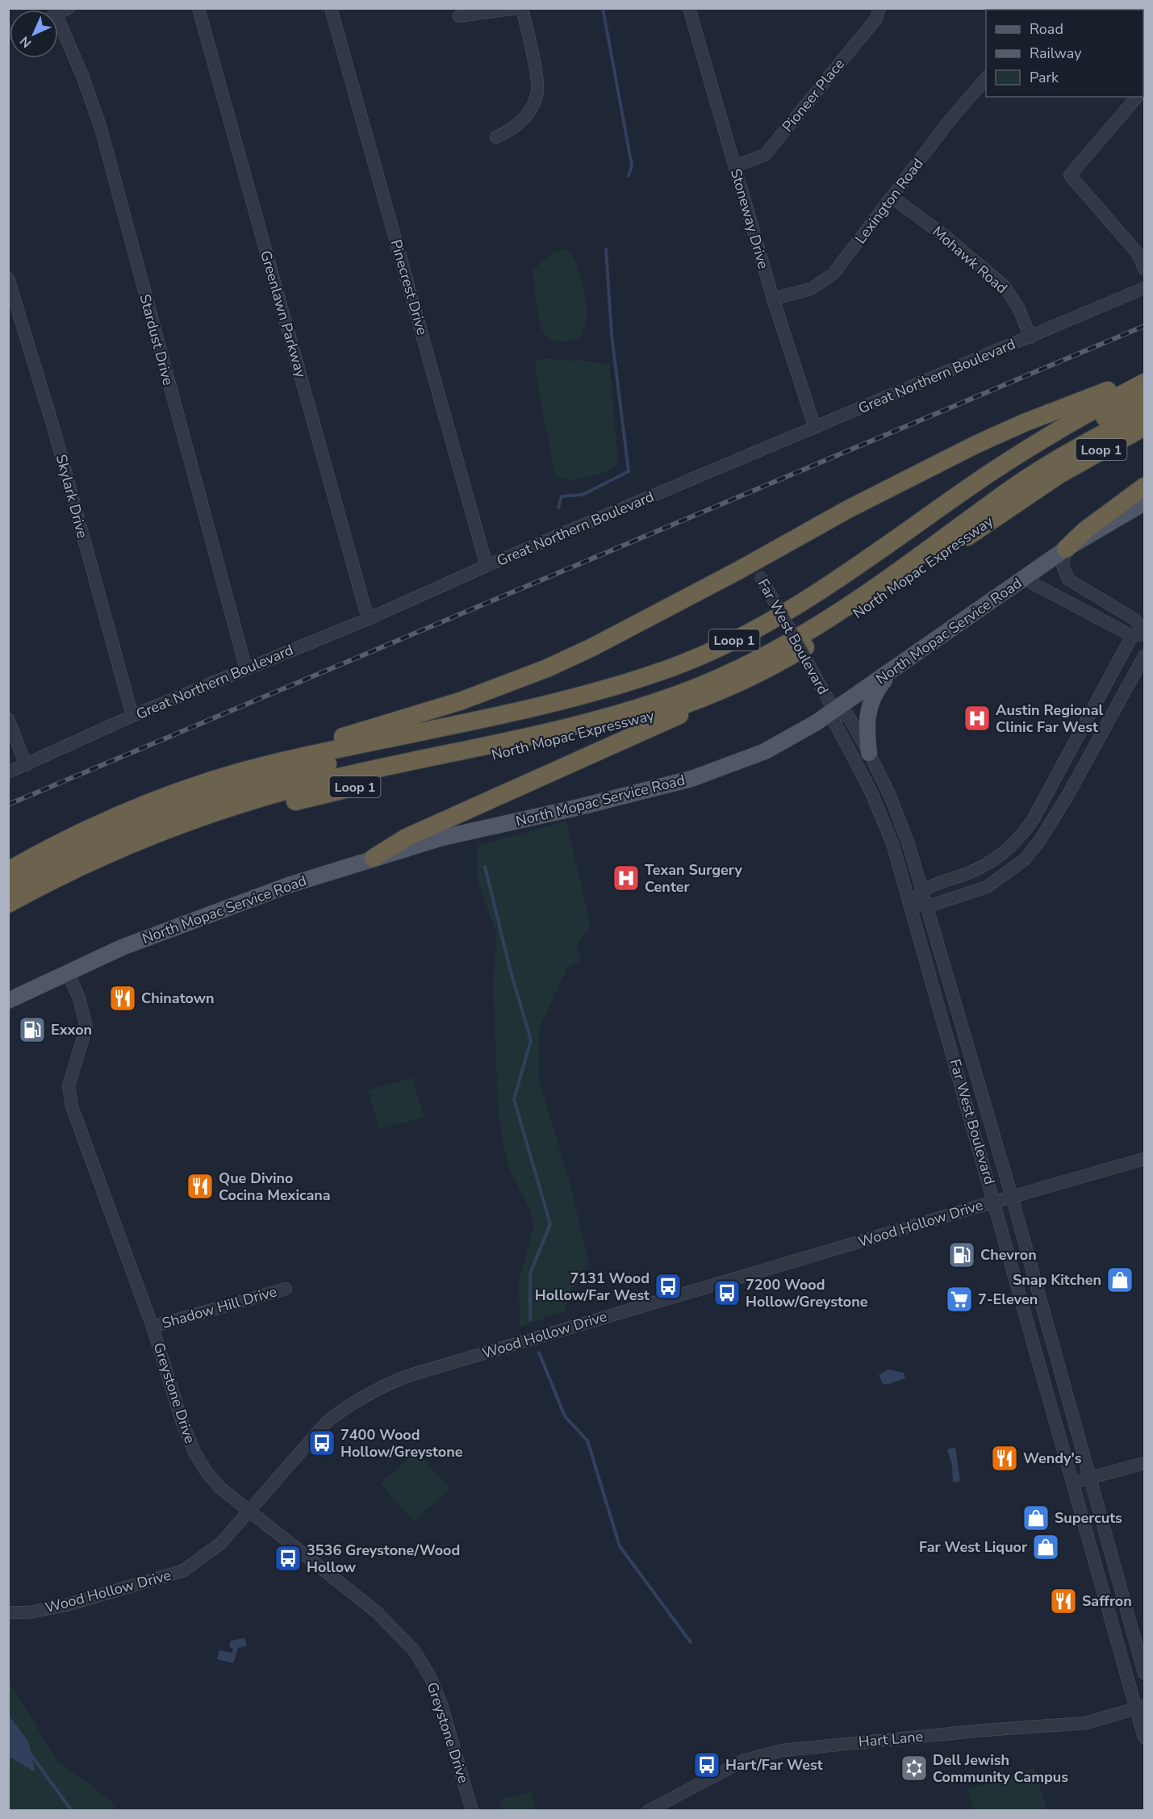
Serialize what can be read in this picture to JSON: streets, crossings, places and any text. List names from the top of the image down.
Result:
{
  "streets": {
    "highway": ["Loop 1", "North Mopac Expressway"],
    "main road": ["North Mopac Service Road"],
    "street": [
      "Pioneer Place",
      "Lexington Road",
      "Stoneway Drive",
      "Mohawk Road",
      "Pinecrest Drive",
      "Greenlawn Parkway",
      "Stardust Drive",
      "Great Northern Boulevard",
      "Skylark Drive",
      "Far West Boulevard",
      "Wood Hollow Drive",
      "Shadow Hill Drive",
      "Greystone Drive",
      "Hart Lane"
    ]
  },
  "crossings": [
    ["Pioneer Place", "Stoneway Drive"],
    ["Lexington Road", "Stoneway Drive"],
    ["Lexington Road", "Mohawk Road"],
    ["Stoneway Drive", "Great Northern Boulevard"],
    ["Mohawk Road", "Great Northern Boulevard"],
    ["Pinecrest Drive", "Great Northern Boulevard"],
    ["Greenlawn Parkway", "Great Northern Boulevard"],
    ["Stardust Drive", "Great Northern Boulevard"],
    ["Great Northern Boulevard", "Skylark Drive"],
    ["North Mopac Service Road", "Far West Boulevard"],
    ["North Mopac Service Road", "Greystone Drive"],
    ["Far West Boulevard", "Wood Hollow Drive"],
    ["Far West Boulevard", "Hart Lane"],
    ["Wood Hollow Drive", "Greystone Drive"],
    ["Shadow Hill Drive", "Greystone Drive"]
  ],
  "places": {
    "hospital": ["Austin Regional Clinic Far West", "Texan Surgery Center"],
    "restaurant": [
      "Chinatown",
      "Que Divino Cocina Mexicana",
      "Wendy's",
      "Saffron"
    ],
    "fuel station": ["Exxon", "Chevron"],
    "shop": ["Snap Kitchen", "Supercuts", "Far West Liquor"],
    "bus stop": [
      "7131 Wood Hollow/Far West",
      "7200 Wood Hollow/Greystone",
      "7400 Wood Hollow/Greystone",
      "3536 Greystone/Wood Hollow",
      "Hart/Far West"
    ],
    "supermarket": ["7-Eleven"],
    "synagogue": ["Dell Jewish Community Campus"]
  },
  "legend": ["Road", "Railway", "Park"],
  "north": "bottom left"
}
